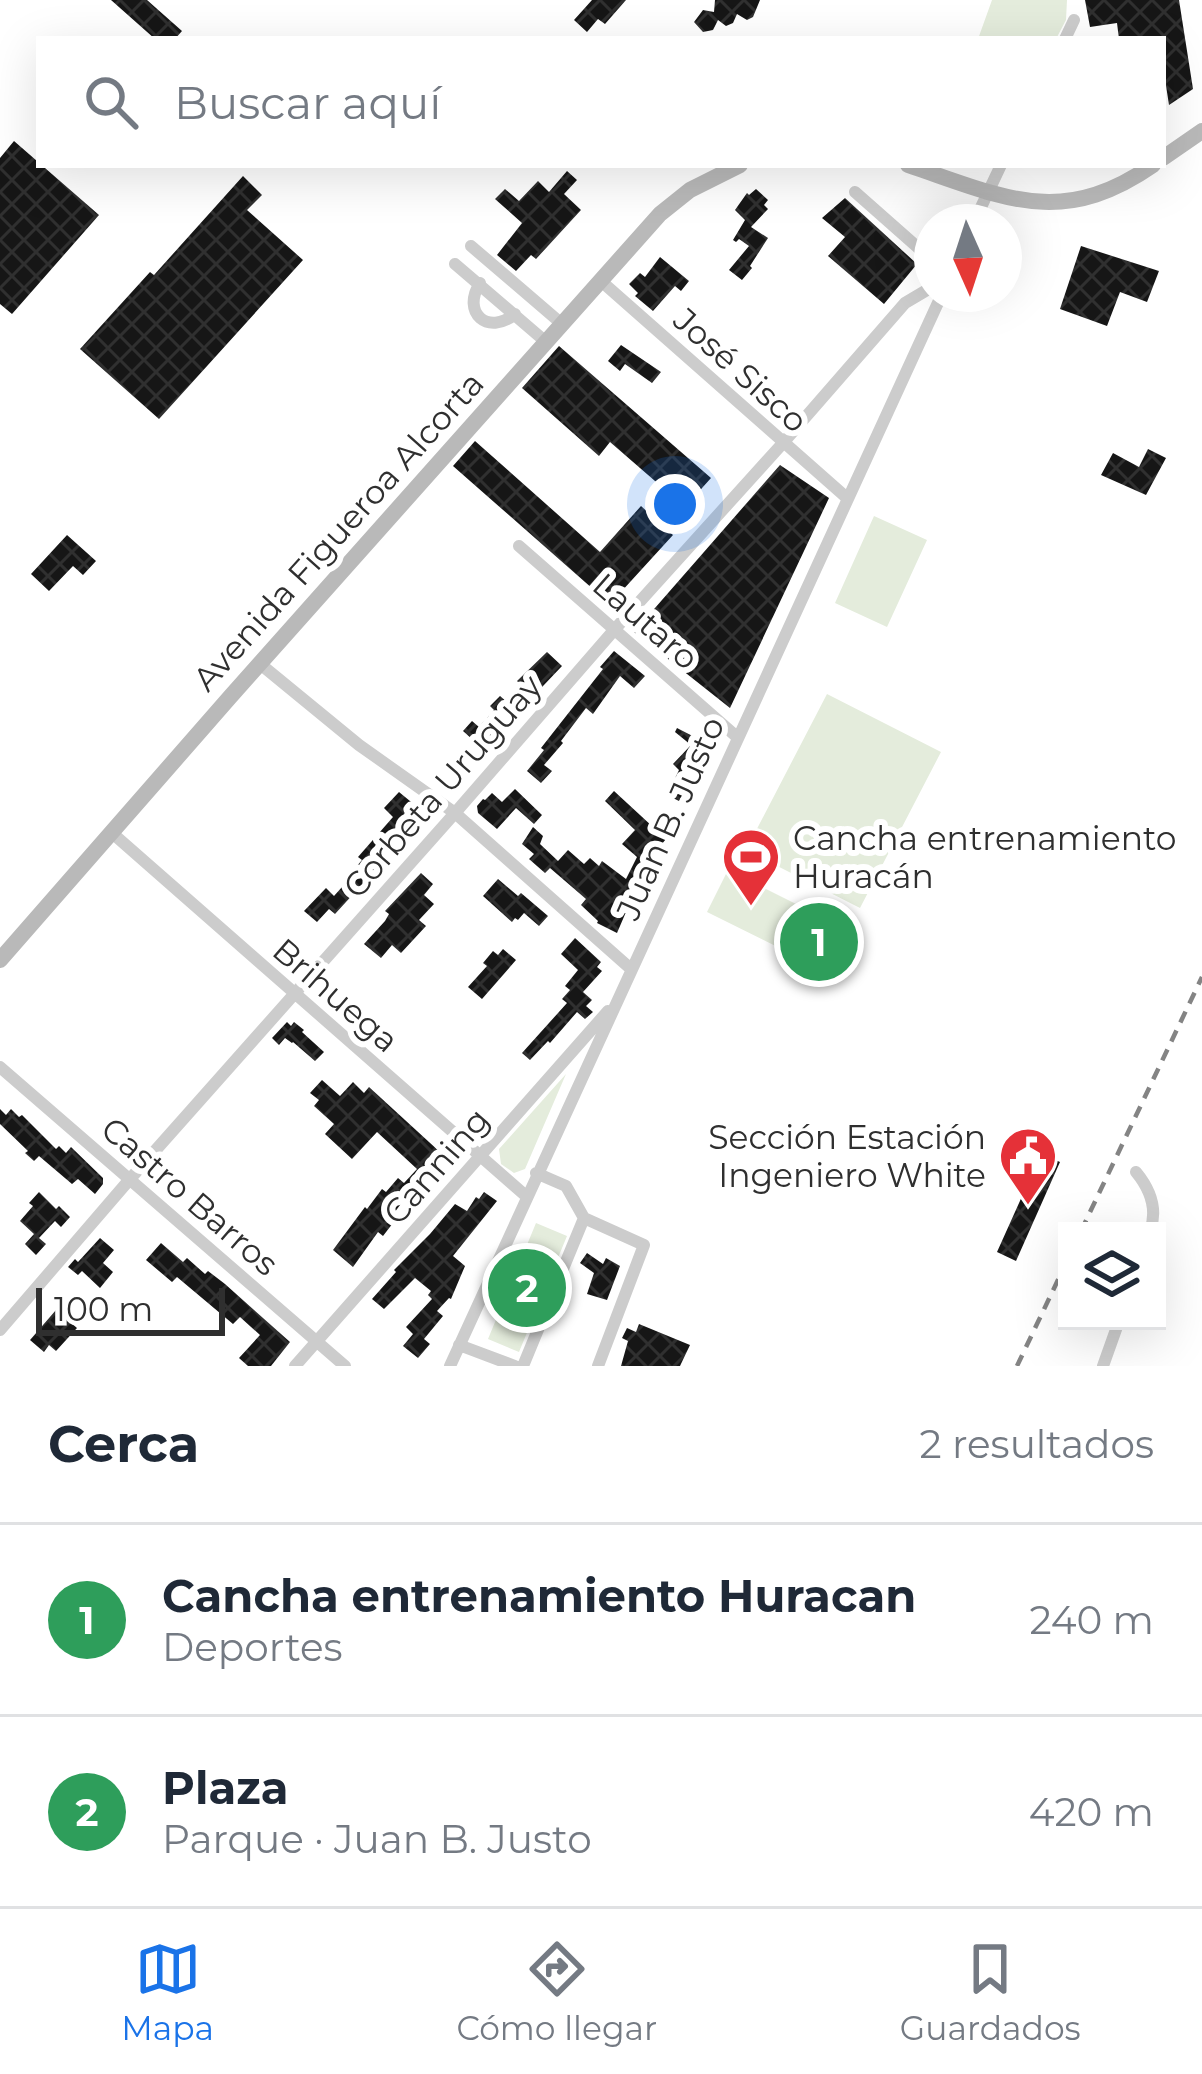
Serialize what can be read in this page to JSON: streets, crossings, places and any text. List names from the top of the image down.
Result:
{
  "streets": {
    "main road": ["Avenida Figueroa Alcorta"],
    "street": [
      "José Sisco",
      "Lautaro",
      "Corbeta Uruguay",
      "Juan B. Justo",
      "Brihuega",
      "Canning",
      "Castro Barros"
    ]
  },
  "crossings": [
    ["José Sisco", "Avenida Figueroa Alcorta"],
    ["José Sisco", "Corbeta Uruguay"],
    ["José Sisco", "Juan B. Justo"],
    ["Avenida Figueroa Alcorta", "Brihuega"],
    ["Lautaro", "Corbeta Uruguay"],
    ["Lautaro", "Juan B. Justo"],
    ["Corbeta Uruguay", "Brihuega"],
    ["Corbeta Uruguay", "Castro Barros"],
    ["Juan B. Justo", "Brihuega"],
    ["Juan B. Justo", "Canning"],
    ["Brihuega", "Canning"],
    ["Canning", "Castro Barros"]
  ],
  "places": {
    "sports": ["Cancha entrenamiento Huracán"],
    "public building": ["Sección Estación Ingeniero White"]
  },
  "scale_bar": "100 m",
  "north": "bottom",
  "page": {
    "search": "Buscar aquí",
    "pins": ["1", "2"],
    "scale": "100 m",
    "heading": ["Cerca", "2 resultados"],
    "list": [
      {
        "mark": "1",
        "name": "Cancha entrenamiento Huracan",
        "note": "Deportes",
        "value": "240 m"
      },
      {
        "mark": "2",
        "name": "Plaza",
        "note": "Parque · Juan B. Justo",
        "value": "420 m"
      }
    ],
    "nav": ["Mapa", "Cómo llegar", "Guardados"]
  }
}
